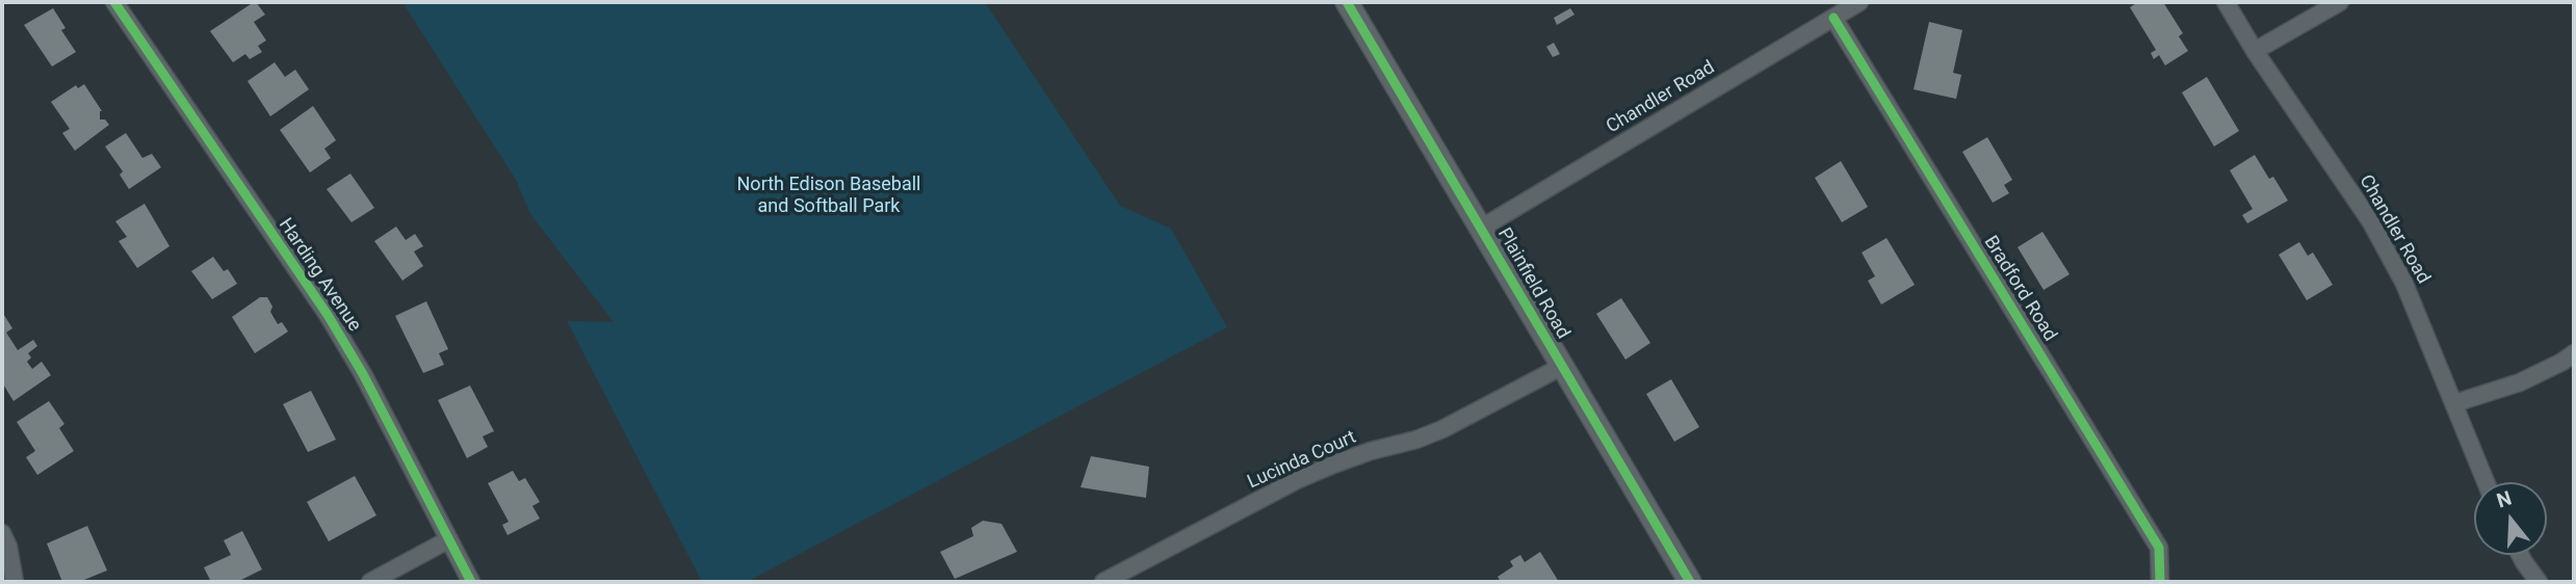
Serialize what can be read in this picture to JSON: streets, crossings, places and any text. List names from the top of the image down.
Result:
{
  "streets": {
    "street": [
      "Chandler Road",
      "Harding Avenue",
      "Plainfield Road",
      "Bradford Road",
      "Lucinda Court"
    ]
  },
  "crossings": [
    ["Chandler Road", "Plainfield Road"],
    ["Chandler Road", "Bradford Road"],
    ["Plainfield Road", "Lucinda Court"]
  ],
  "parks": ["North Edison Baseball and Softball Park"],
  "north": "top"
}
